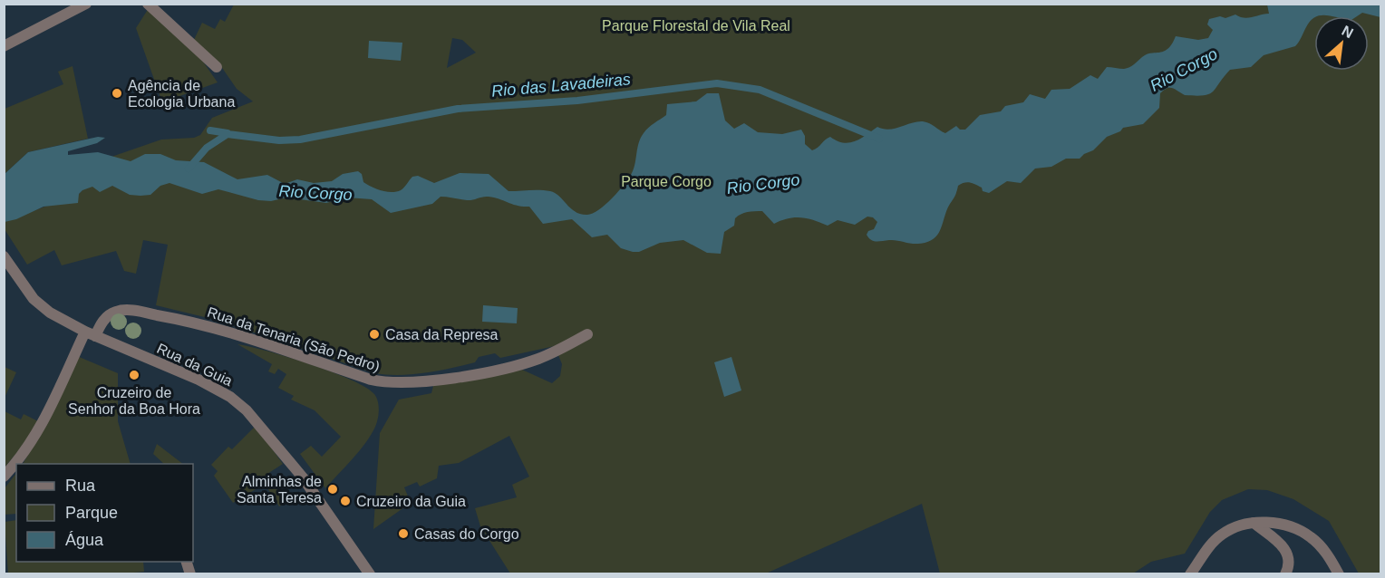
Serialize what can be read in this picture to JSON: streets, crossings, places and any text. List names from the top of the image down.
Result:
{
  "streets": {
    "street": ["Rua da Tenaria (São Pedro)", "Rua da Guia"]
  },
  "crossings": [
    ["Rua da Tenaria (São Pedro)", "Rua da Guia"]
  ],
  "water": ["Rio Corgo", "Rio das Lavadeiras"],
  "parks": ["Parque Florestal de Vila Real", "Parque Corgo"],
  "places": [
    "Agência de Ecologia Urbana",
    "Casa da Represa",
    "Cruzeiro de Senhor da Boa Hora",
    "Alminhas de Santa Teresa",
    "Cruzeiro da Guia",
    "Casas do Corgo"
  ],
  "legend": ["Rua", "Parque", "Água"],
  "north": "top right"
}
